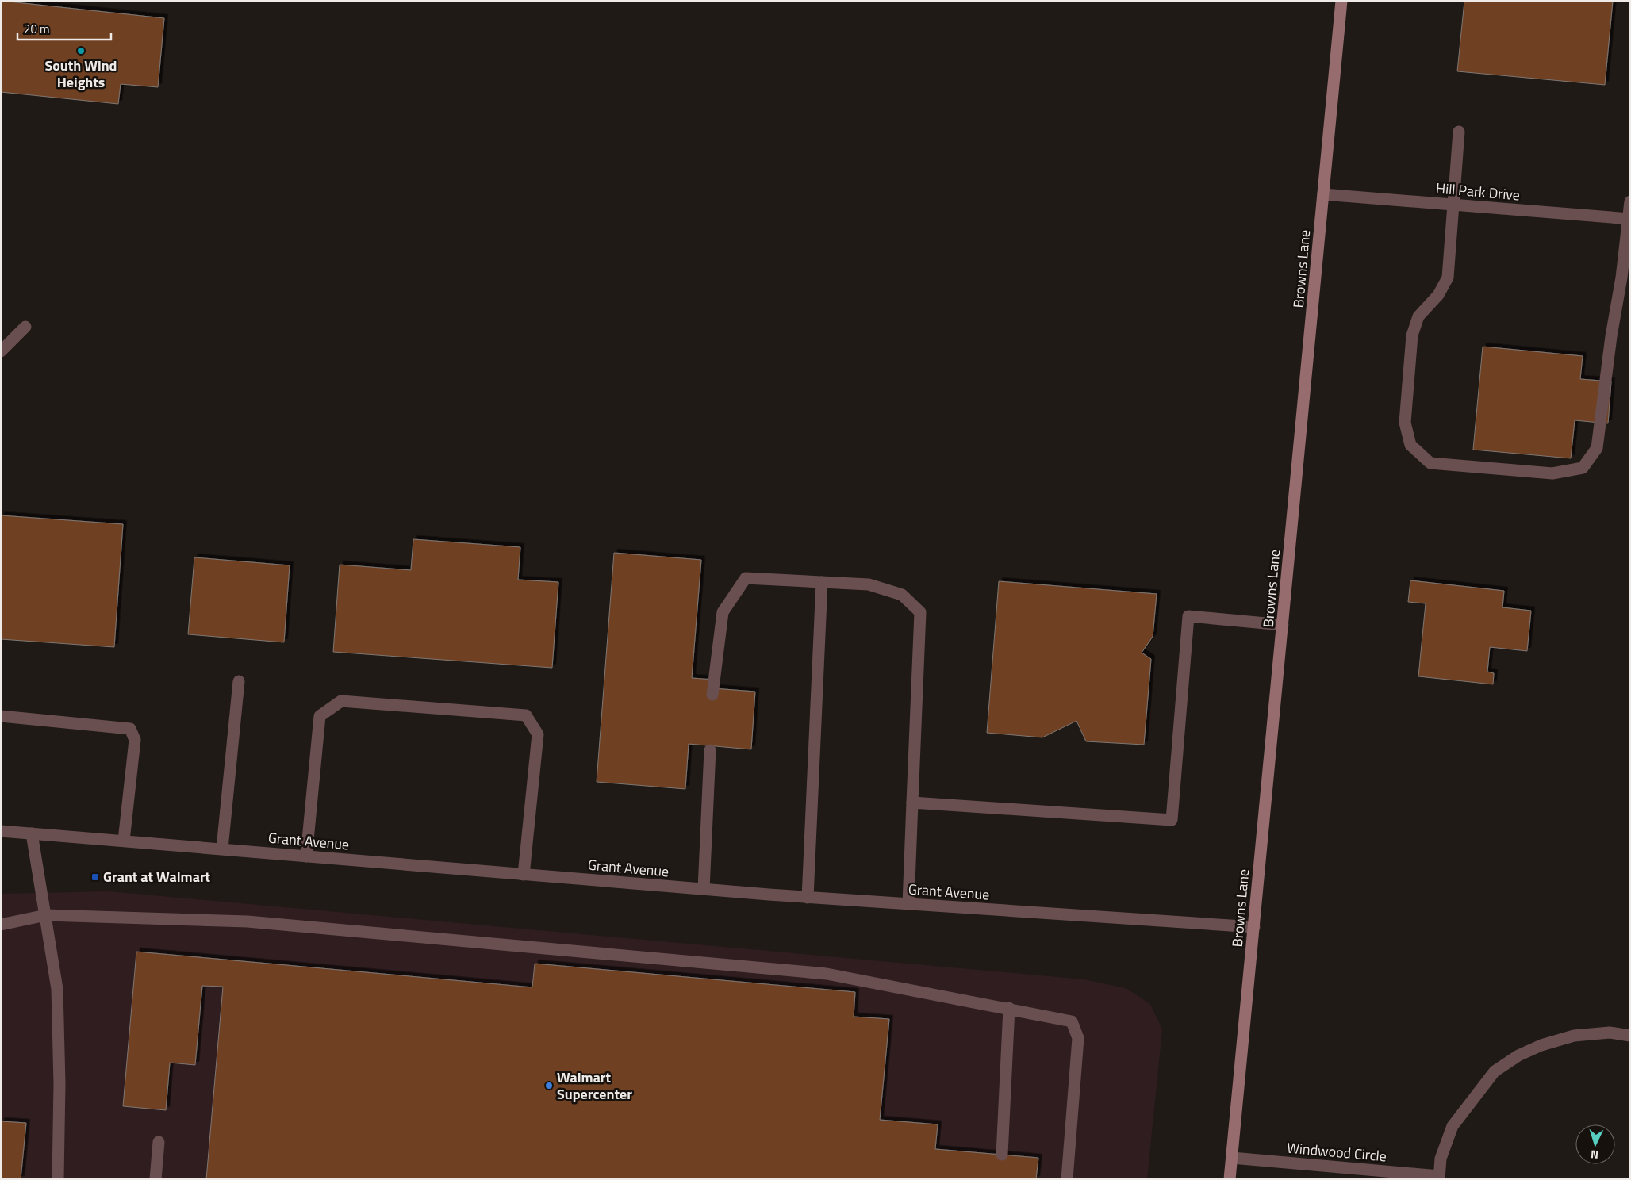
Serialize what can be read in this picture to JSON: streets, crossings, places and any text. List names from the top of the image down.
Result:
{
  "streets": {
    "street": [
      "Hill Park Drive",
      "Browns Lane",
      "Grant Avenue",
      "Windwood Circle"
    ]
  },
  "crossings": [
    ["Hill Park Drive", "Browns Lane"],
    ["Browns Lane", "Grant Avenue"],
    ["Browns Lane", "Windwood Circle"]
  ],
  "places": {
    "other": ["South Wind Heights", "Walmart Supercenter"],
    "transit": ["Grant at Walmart"]
  },
  "scale_bar": "20 m",
  "north": "bottom"
}
